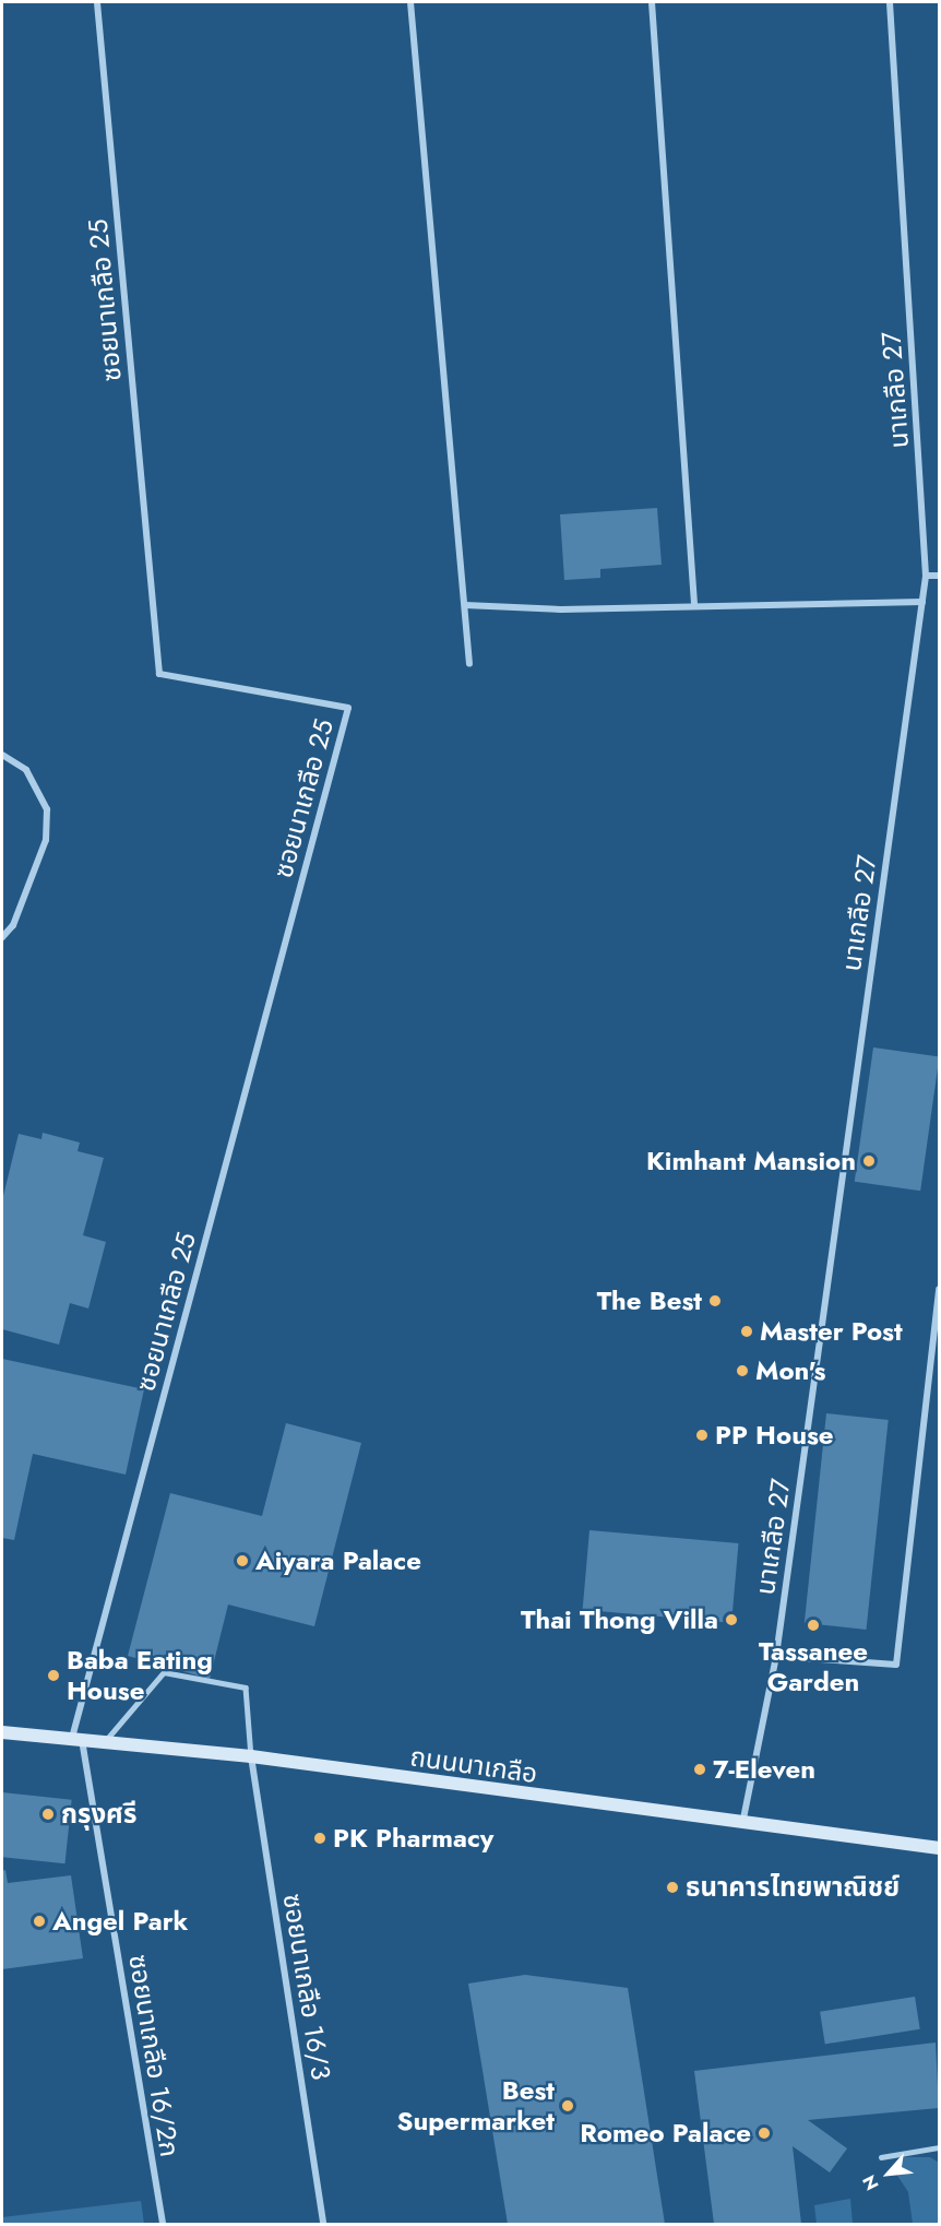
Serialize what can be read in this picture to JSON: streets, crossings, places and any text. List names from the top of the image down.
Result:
{
  "streets": {
    "street": [
      "ซอยนาเกลือ 25",
      "นาเกลือ 27",
      "ถนนนาเกลือ",
      "ซอยนาเกลือ 16/3",
      "ซอยนาเกลือ 16/2ก"
    ]
  },
  "crossings": [
    ["ซอยนาเกลือ 25", "ถนนนาเกลือ"],
    ["ซอยนาเกลือ 25", "ซอยนาเกลือ 16/2ก"],
    ["นาเกลือ 27", "ถนนนาเกลือ"],
    ["ถนนนาเกลือ", "ซอยนาเกลือ 16/3"],
    ["ถนนนาเกลือ", "ซอยนาเกลือ 16/2ก"]
  ],
  "places": [
    "Kimhant Mansion",
    "The Best",
    "Master Post",
    "Mon's",
    "PP House",
    "Aiyara Palace",
    "Thai Thong Villa",
    "Tassanee Garden",
    "Baba Eating House",
    "7-Eleven",
    "กรุงศรี",
    "PK Pharmacy",
    "ธนาคารไทยพาณิชย์",
    "Angel Park",
    "Best Supermarket",
    "Romeo Palace"
  ],
  "north": "bottom left"
}
